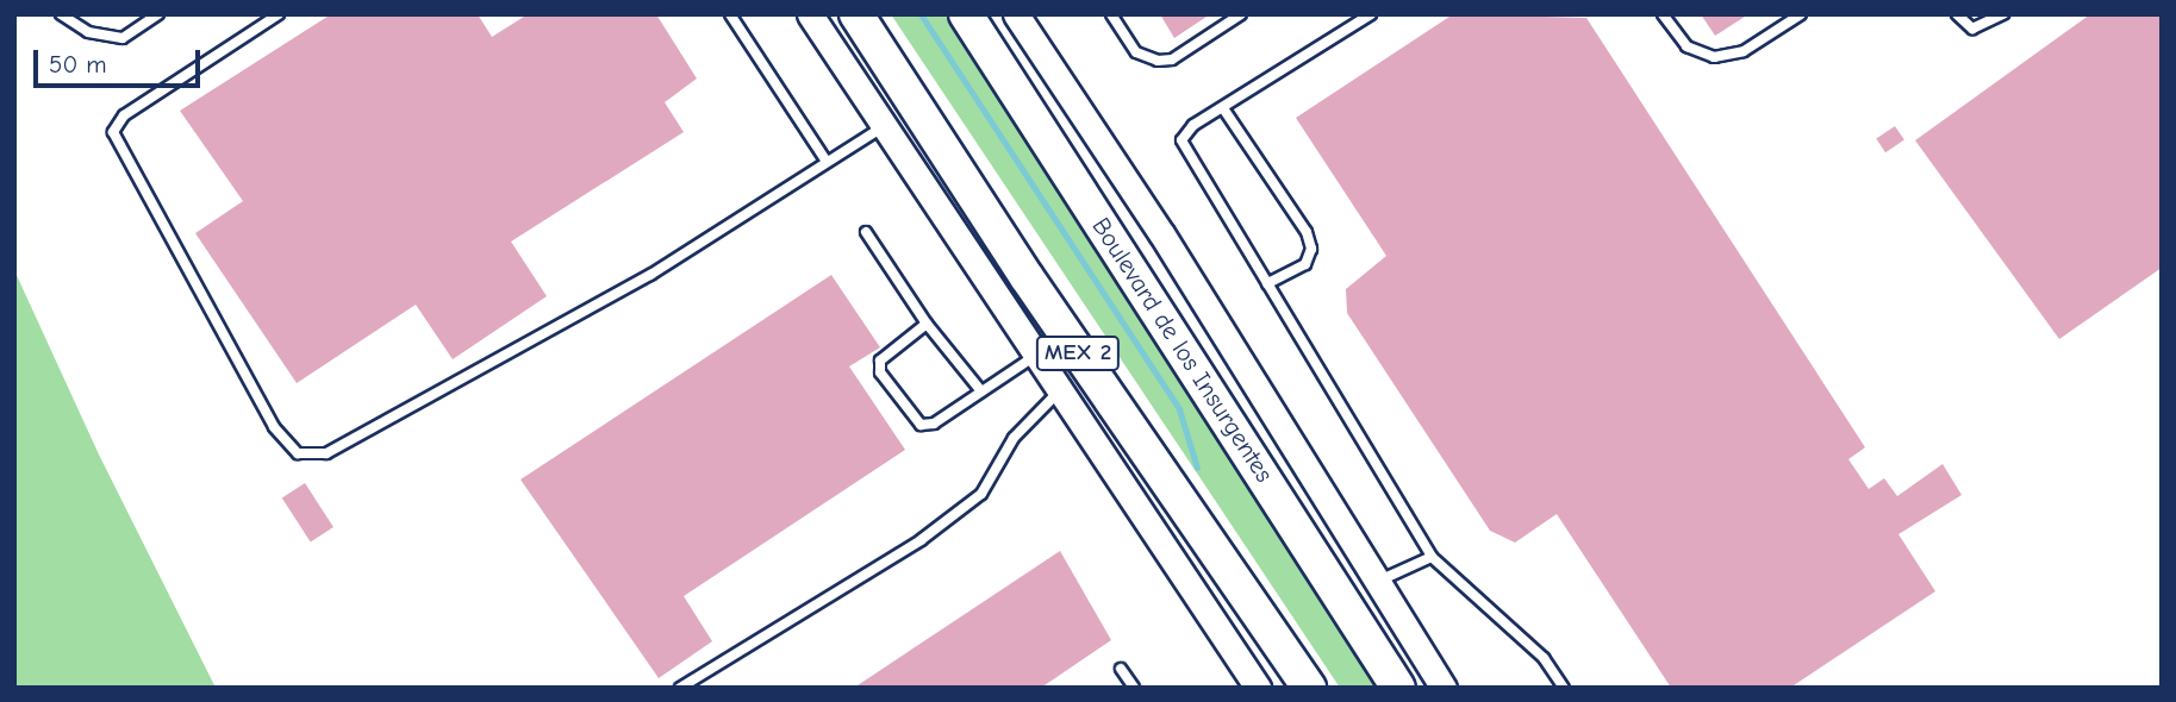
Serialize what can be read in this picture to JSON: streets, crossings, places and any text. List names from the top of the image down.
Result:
{
  "streets": {
    "highway": ["Boulevard de los Insurgentes", "MEX 2"]
  },
  "scale_bar": "50 m"
}
